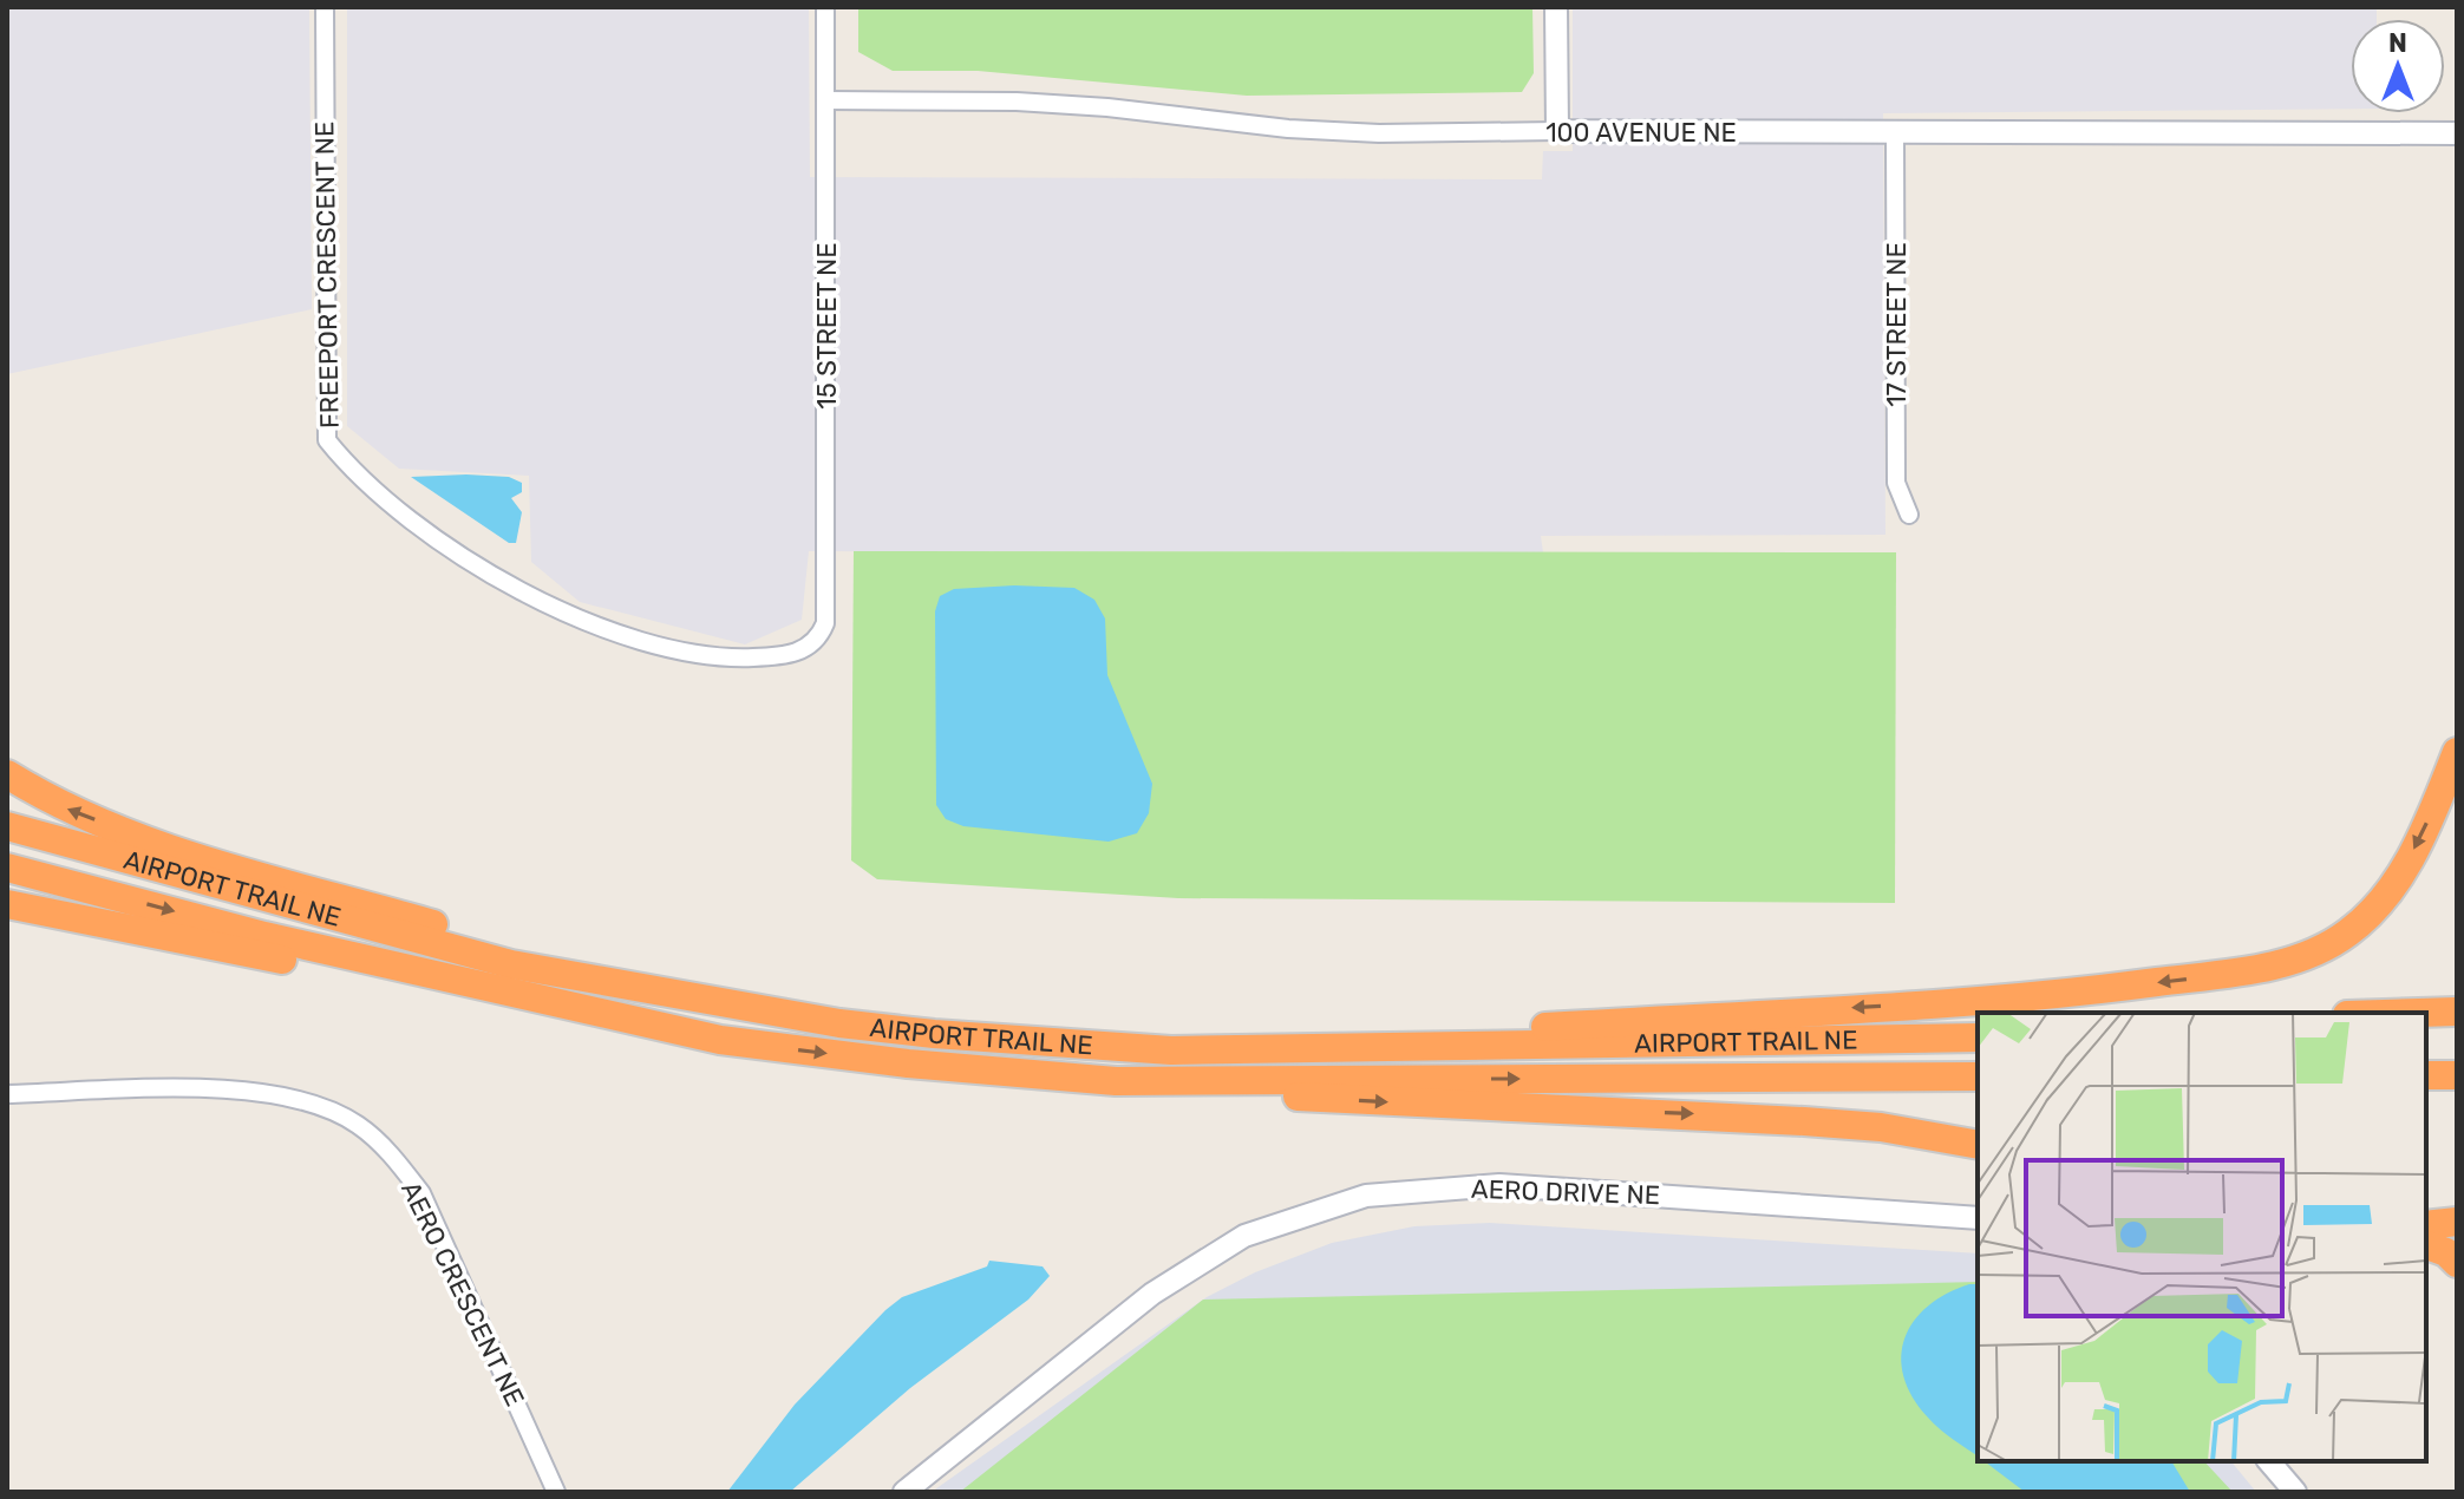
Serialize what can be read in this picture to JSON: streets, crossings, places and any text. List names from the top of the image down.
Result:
{
  "streets": {
    "highway": ["AIRPORT TRAIL NE"],
    "street": [
      "100 AVENUE NE",
      "FREEPORT CRESCENT NE",
      "17 STREET NE",
      "15 STREET NE",
      "AERO DRIVE NE",
      "AERO CRESCENT NE"
    ]
  },
  "crossings": [
    ["100 AVENUE NE", "17 STREET NE"],
    ["100 AVENUE NE", "15 STREET NE"],
    ["FREEPORT CRESCENT NE", "15 STREET NE"]
  ],
  "north": "top"
}
